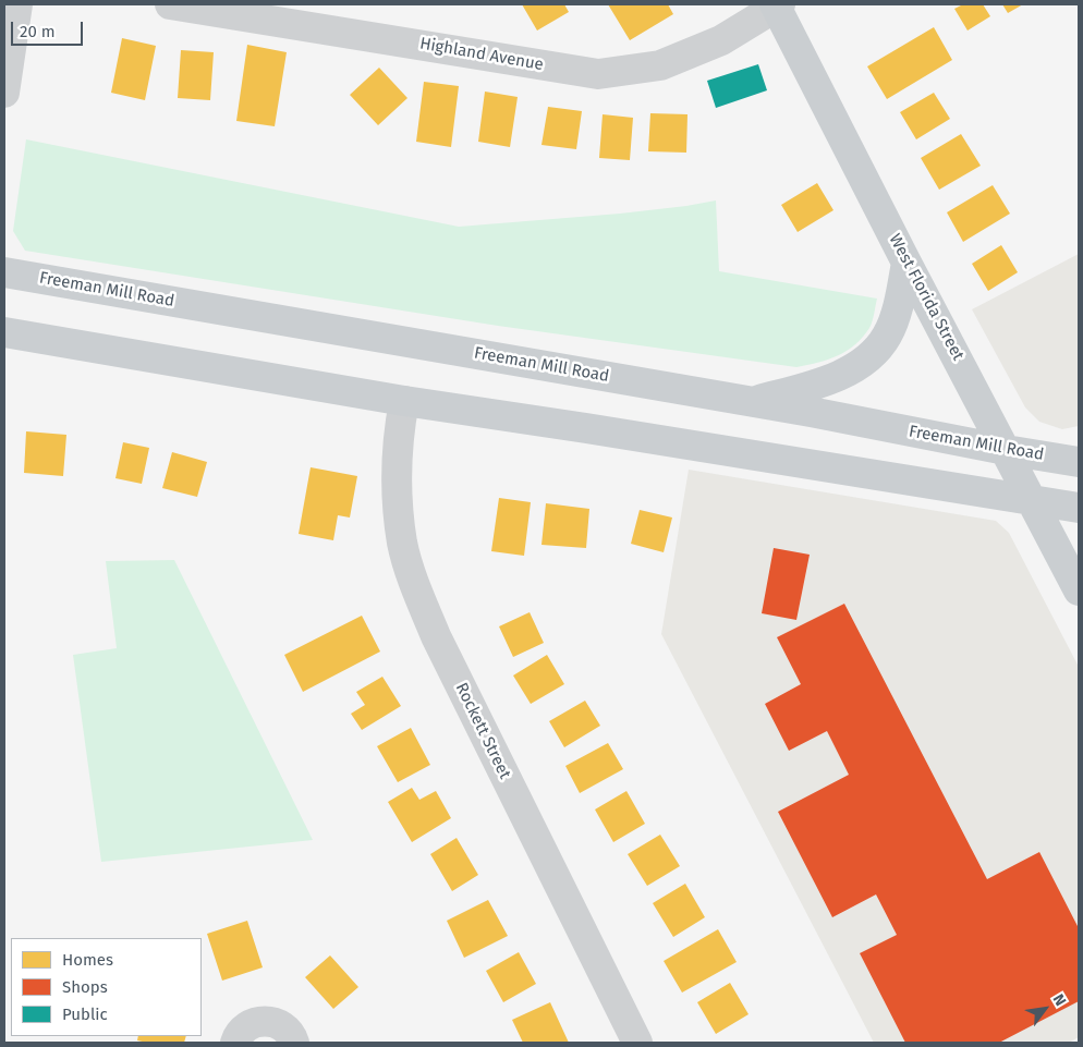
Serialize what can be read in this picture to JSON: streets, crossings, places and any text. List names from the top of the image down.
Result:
{
  "streets": {
    "main road": ["Freeman Mill Road", "West Florida Street"],
    "street": ["Highland Avenue", "Rockett Street"]
  },
  "crossings": [
    ["Highland Avenue", "West Florida Street"],
    ["Freeman Mill Road", "West Florida Street"]
  ],
  "legend": ["Homes", "Shops", "Public"],
  "scale_bar": "20 m",
  "north": "top right"
}
